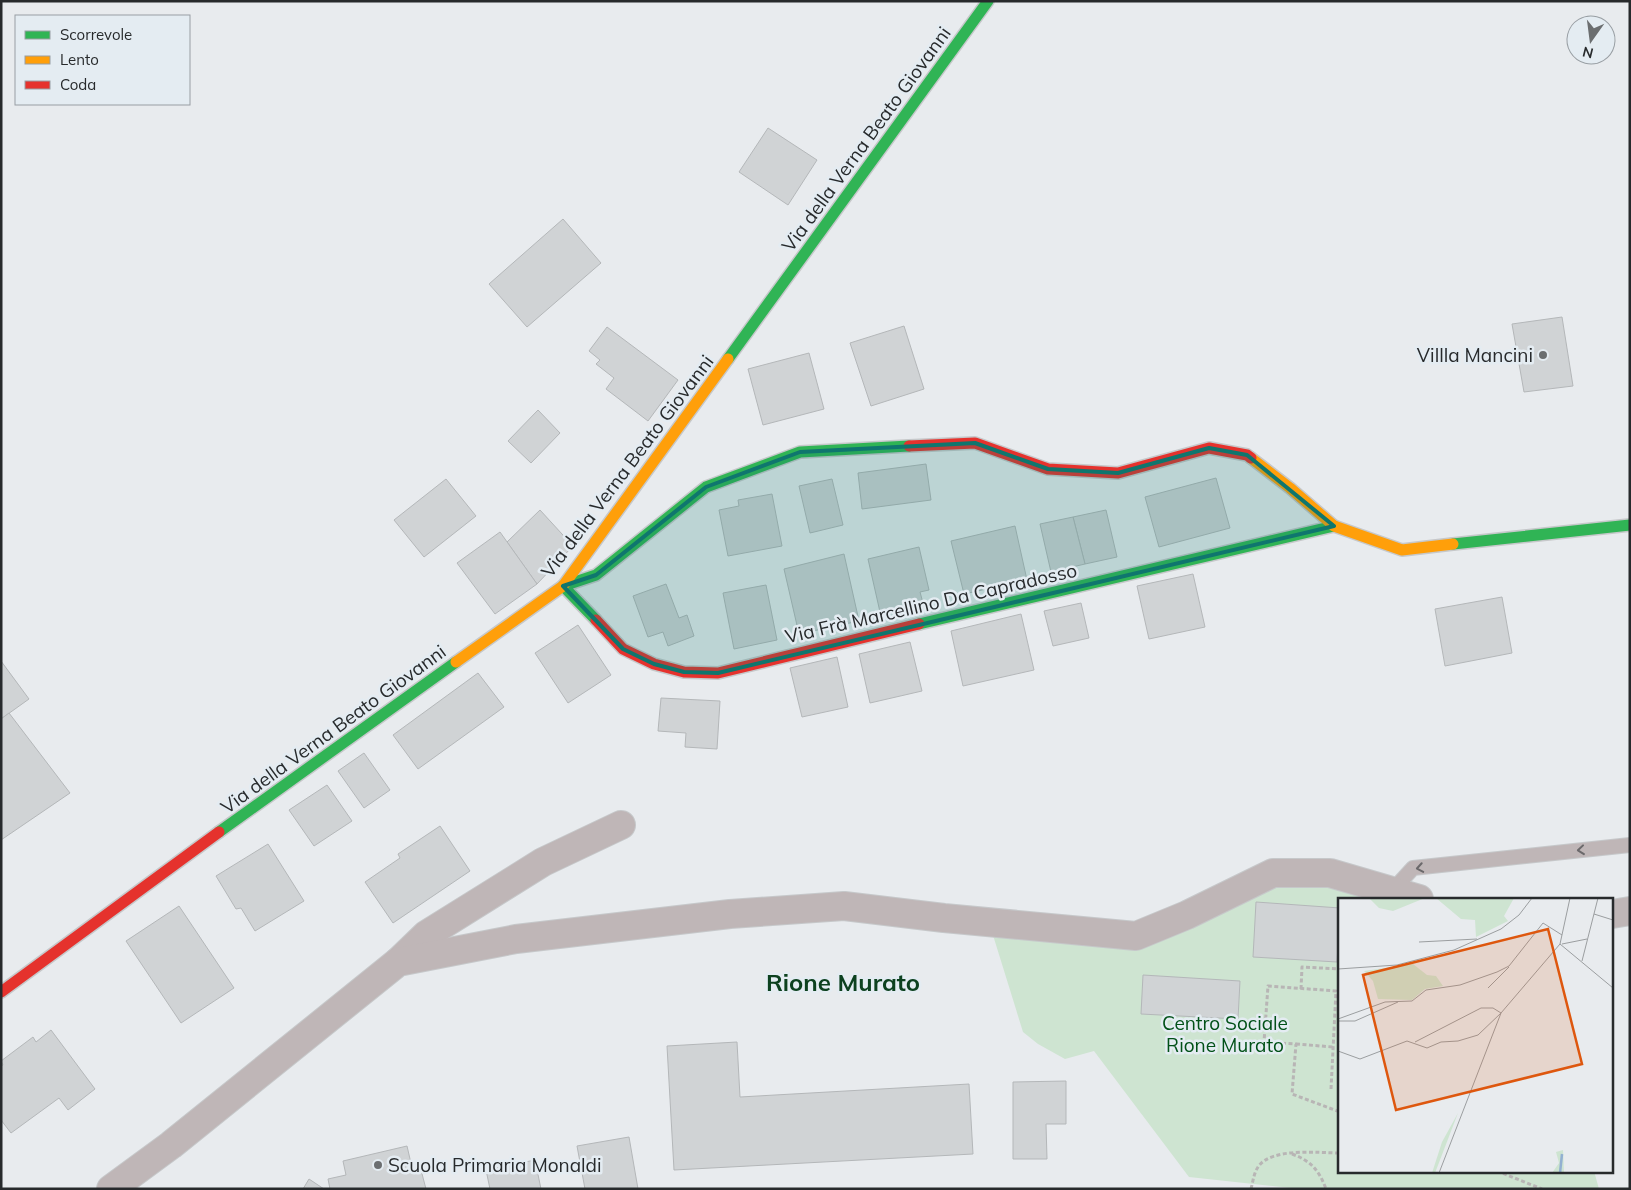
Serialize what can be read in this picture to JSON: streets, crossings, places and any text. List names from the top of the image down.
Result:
{
  "streets": {
    "street": ["Via della Verna Beato Giovanni", "Via Frà Marcellino Da Capradosso"]
  },
  "crossings": [
    ["Via della Verna Beato Giovanni", "Via Frà Marcellino Da Capradosso"]
  ],
  "districts": ["Rione Murato"],
  "parks": ["Centro Sociale Rione Murato"],
  "places": ["Villla Mancini", "Scuola Primaria Monaldi"],
  "legend": ["Scorrevole", "Lento", "Coda"],
  "north": "bottom"
}
